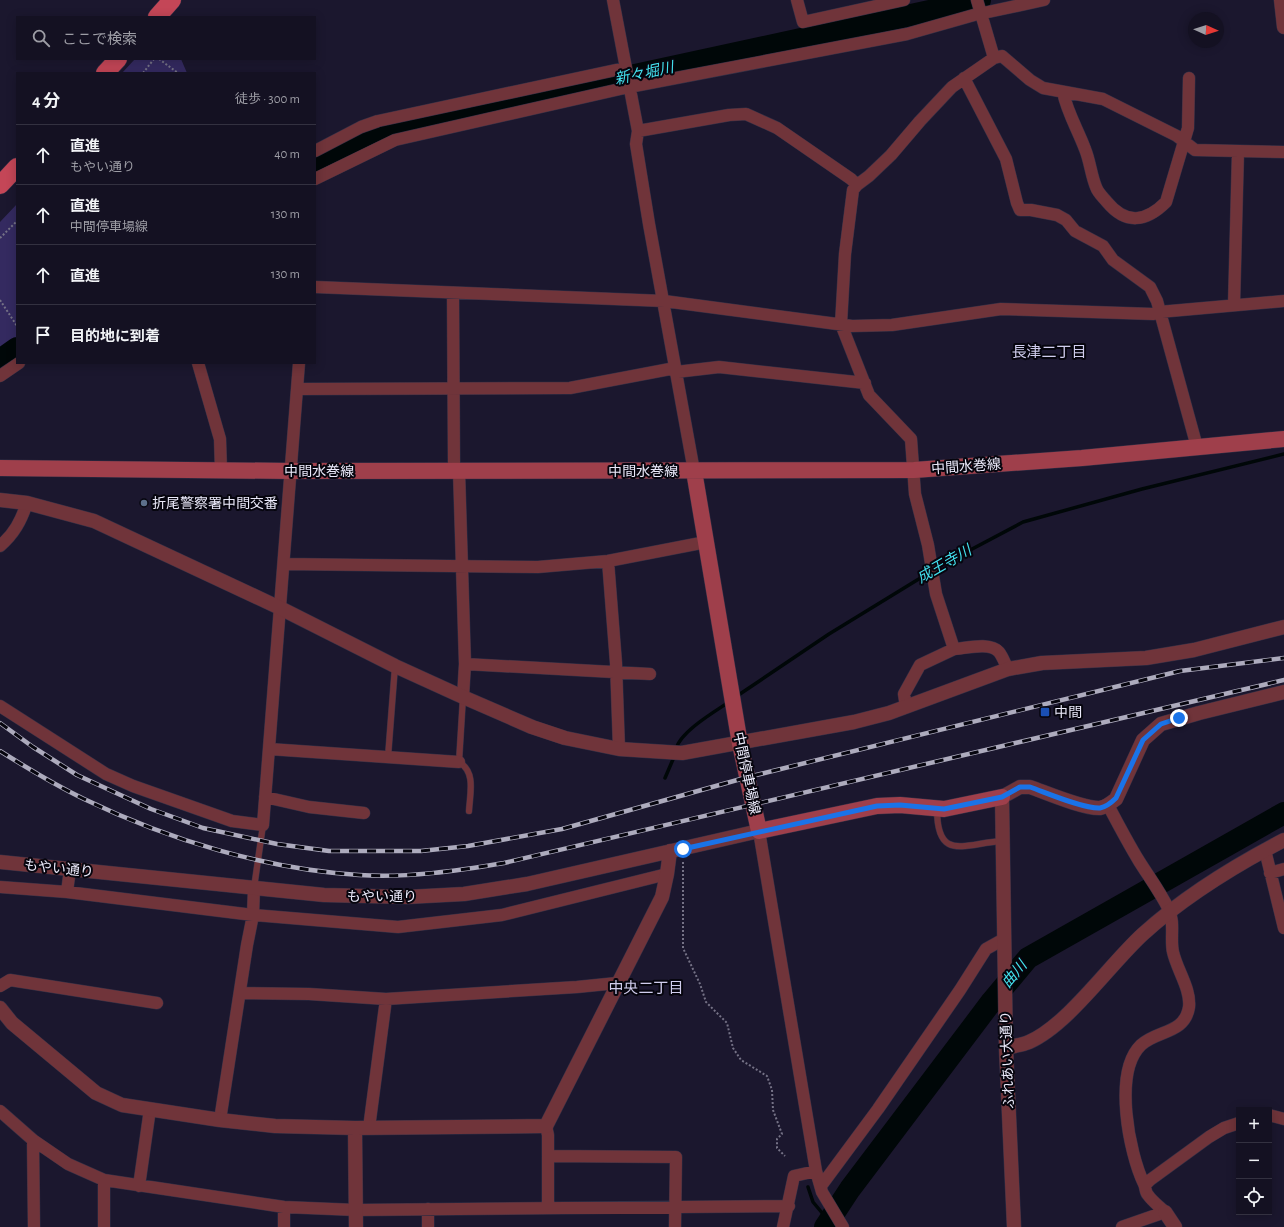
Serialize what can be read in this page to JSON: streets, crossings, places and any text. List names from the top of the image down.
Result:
{
  "streets": {
    "main road": ["中間水巻線", "中間停車場線"],
    "street": ["もやい通り", "ふれあい大通り"]
  },
  "crossings": [
    ["中間水巻線", "中間停車場線"],
    ["中間停車場線", "もやい通り"],
    ["中間停車場線", "ふれあい大通り"]
  ],
  "districts": ["長津二丁目", "中央二丁目"],
  "water": ["新々堀川", "成王寺川", "曲川"],
  "places": {
    "other": ["折尾警察署中間交番"],
    "transit": ["中間"]
  },
  "north": "right",
  "page": {
    "search": "ここで検索",
    "heading": ["4 分", "徒歩 · 300 m"],
    "list": [
      ["直進", "もやい通り", "40 m"],
      ["直進", "中間停車場線", "130 m"],
      ["直進", "130 m"],
      "目的地に到着"
    ],
    "map_buttons": ["+", "−"]
  }
}
